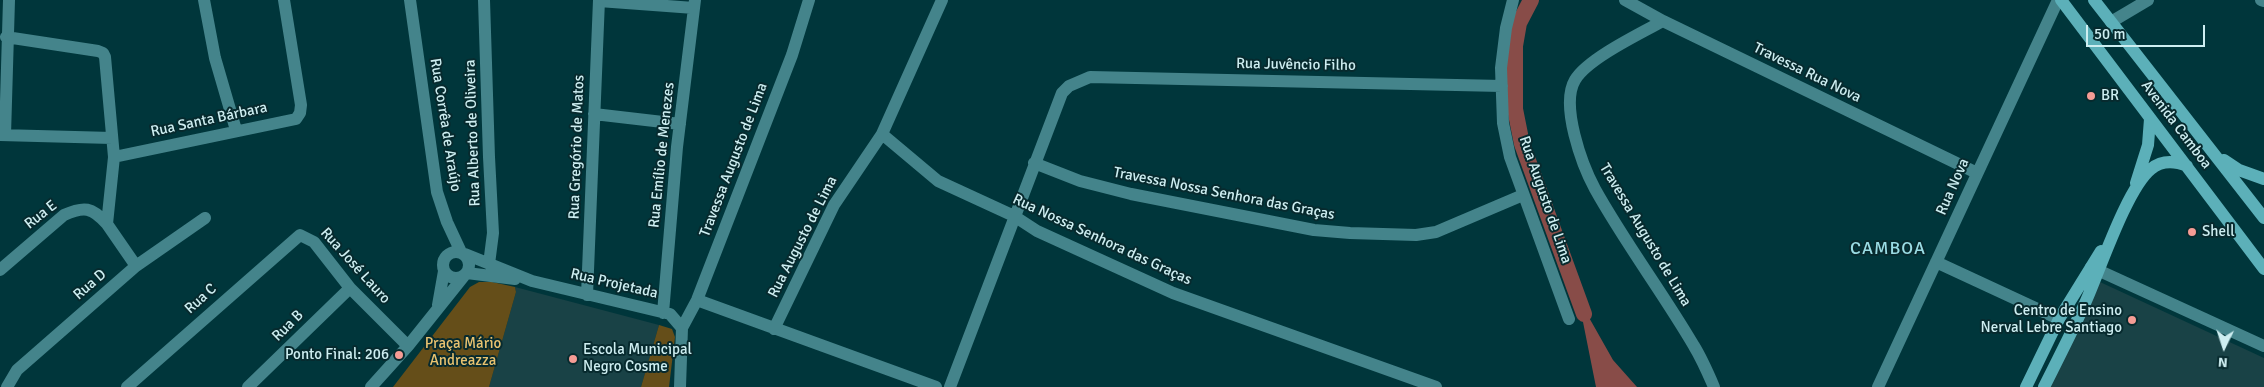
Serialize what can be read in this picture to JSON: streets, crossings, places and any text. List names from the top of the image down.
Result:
{
  "streets": {
    "main road": ["Avenida Camboa"],
    "street": [
      "Rua Juvêncio Filho",
      "Travessa Rua Nova",
      "Rua Santa Bárbara",
      "Rua Corrêa de Araújo",
      "Rua Alberto de Oliveira",
      "Rua Gregório de Matos",
      "Rua Emílio de Menezes",
      "Travessa Augusto de Lima",
      "Rua Nova",
      "Travessa Nossa Senhora das Graças",
      "Rua Augusto de Lima",
      "Rua E",
      "Rua Nossa Senhora das Graças",
      "Rua José Lauro",
      "Rua Projetada",
      "Rua D",
      "Rua C",
      "Rua B"
    ]
  },
  "crossings": [
    ["Rua Juvêncio Filho", "Travessa Nossa Senhora das Graças"],
    ["Rua Juvêncio Filho", "Rua Augusto de Lima"],
    ["Travessa Rua Nova", "Travessa Augusto de Lima"],
    ["Travessa Rua Nova", "Rua Nova"],
    ["Rua Corrêa de Araújo", "Rua Projetada"],
    ["Avenida Camboa", "Rua Nova"],
    ["Rua Alberto de Oliveira", "Rua Projetada"],
    ["Rua Gregório de Matos", "Rua Projetada"],
    ["Rua Emílio de Menezes", "Rua Projetada"],
    ["Travessa Augusto de Lima", "Rua Projetada"],
    ["Travessa Nossa Senhora das Graças", "Rua Augusto de Lima"],
    ["Rua Augusto de Lima", "Rua Nossa Senhora das Graças"],
    ["Rua José Lauro", "Rua C"],
    ["Rua José Lauro", "Rua B"]
  ],
  "districts": ["CAMBOA"],
  "parks": ["Praça Mário Andreazza"],
  "places": [
    "BR",
    "Shell",
    "Centro de Ensino Nerval Lebre Santiago",
    "Ponto Final: 206",
    "Escola Municipal Negro Cosme"
  ],
  "scale_bar": "50 m",
  "north": "bottom"
}
